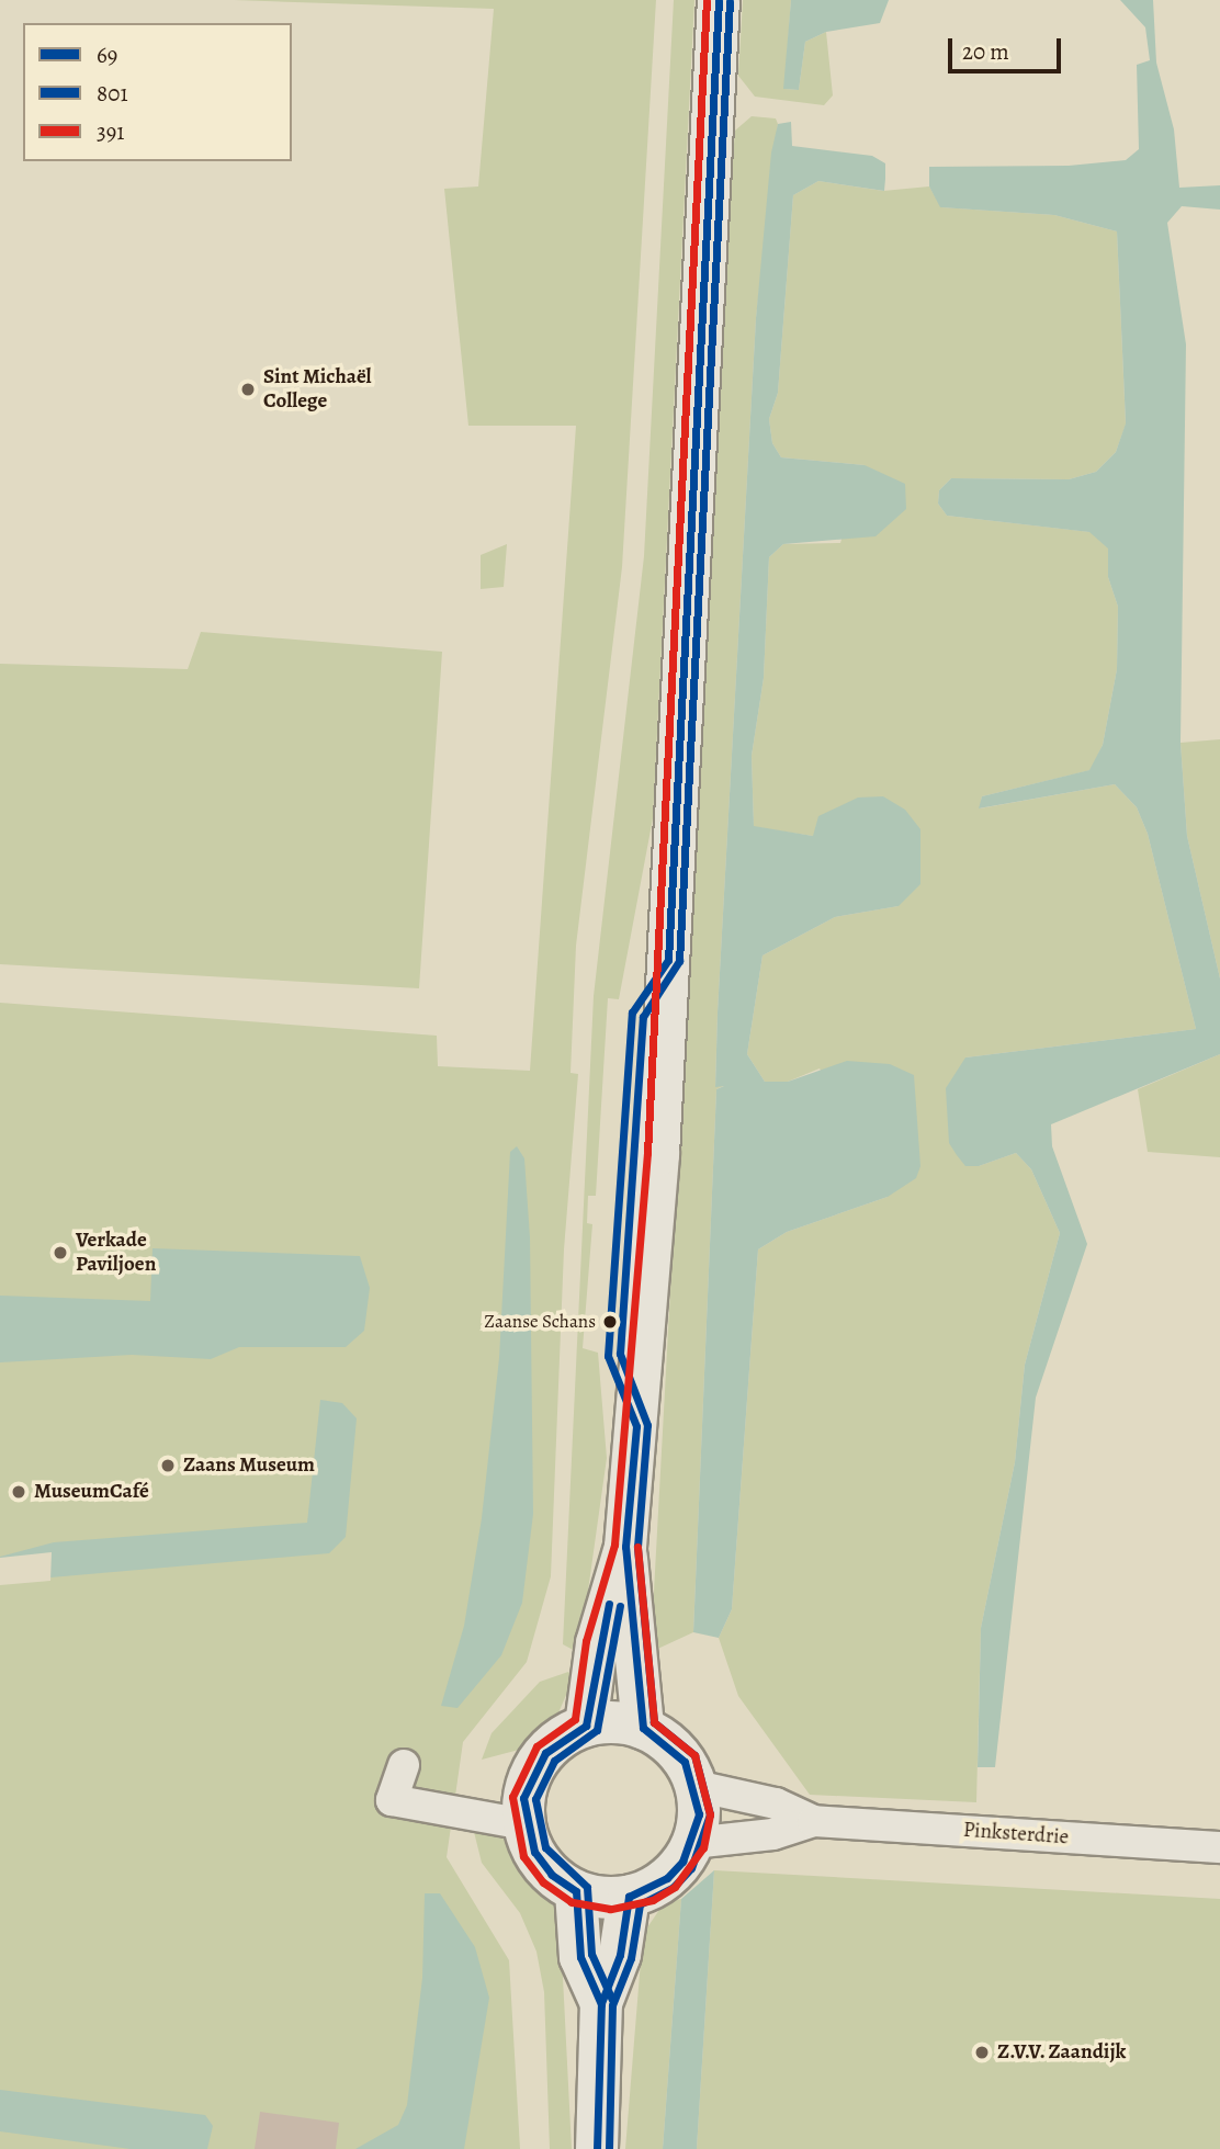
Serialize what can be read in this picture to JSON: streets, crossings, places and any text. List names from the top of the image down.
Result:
{
  "streets": {
    "street": ["Pinksterdrie"]
  },
  "places": [
    "Sint Michaël College",
    "Verkade Paviljoen",
    "Zaanse Schans",
    "Zaans Museum",
    "MuseumCafé",
    "Z.V.V. Zaandijk"
  ],
  "lines": ["transit line 69", "transit line 391", "transit line 801"],
  "legend": ["69", "801", "391"],
  "scale_bar": "20 m"
}
